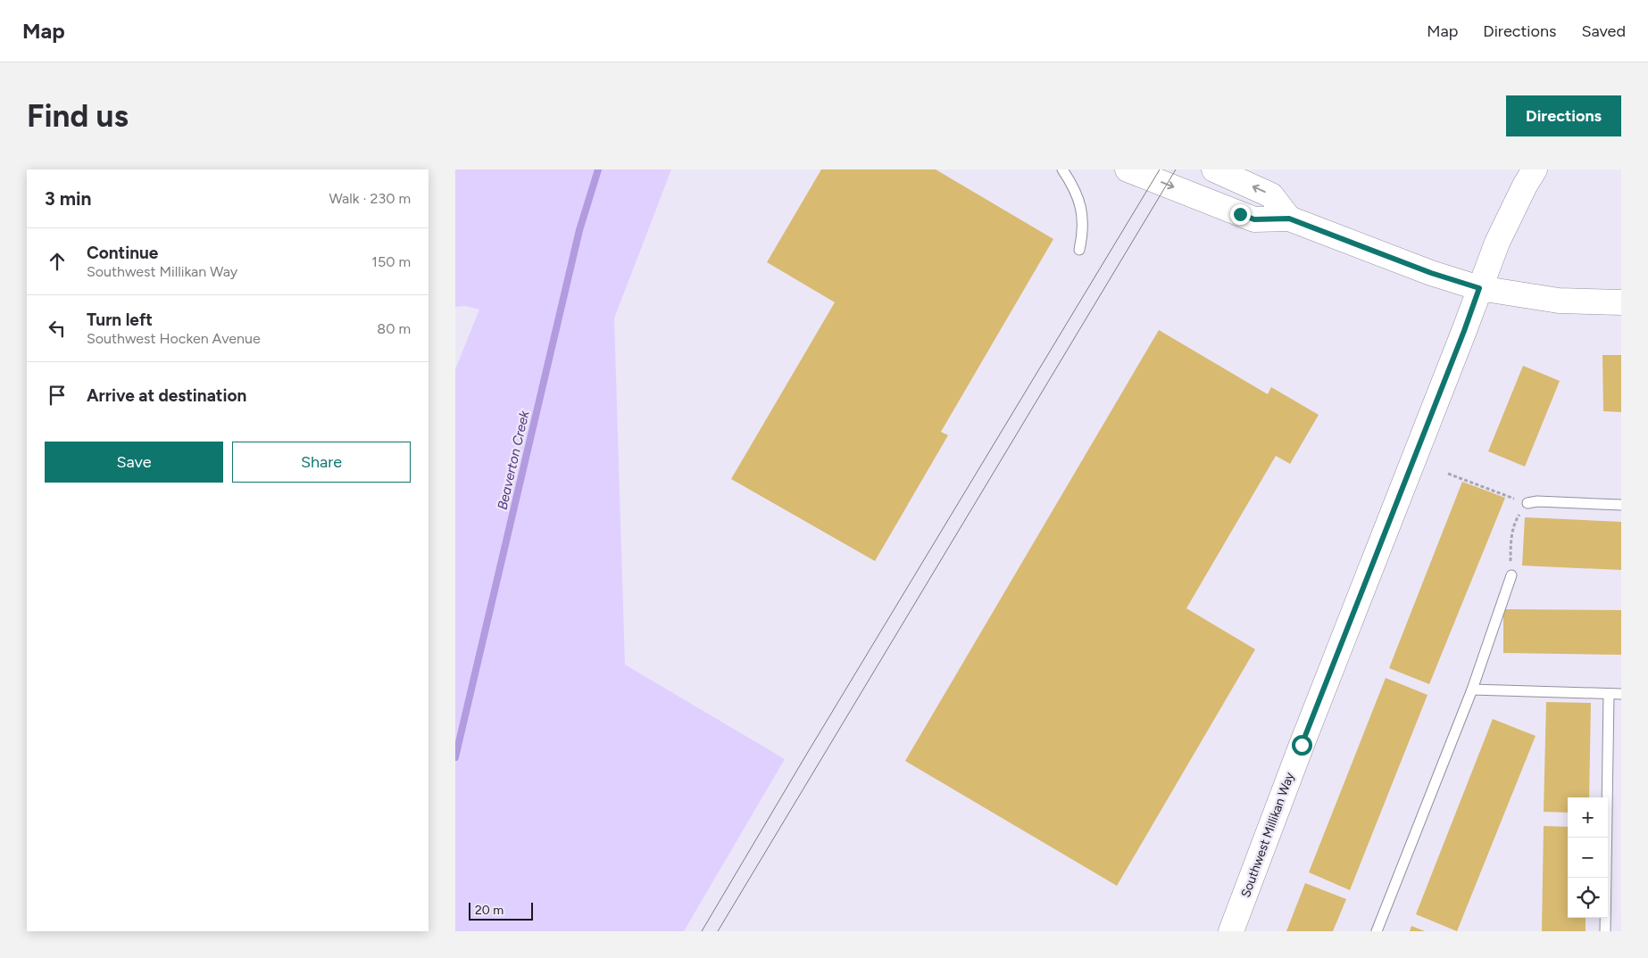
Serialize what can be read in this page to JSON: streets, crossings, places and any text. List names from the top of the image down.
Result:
{
  "streets": {
    "street": ["Southwest Millikan Way"]
  },
  "water": ["Beaverton Creek"],
  "scale_bar": "20 m",
  "page": {
    "header": "Map",
    "nav": ["Map", "Directions", "Saved"],
    "buttons": [
      "Directions",
      ["Save", "Share"]
    ],
    "title": "Find us",
    "heading": ["3 min", "Walk · 230 m"],
    "list": [
      ["Continue", "Southwest Millikan Way", "150 m"],
      ["Turn left", "Southwest Hocken Avenue", "80 m"],
      "Arrive at destination"
    ],
    "map_buttons": ["+", "−"],
    "scale": "20 m"
  }
}
